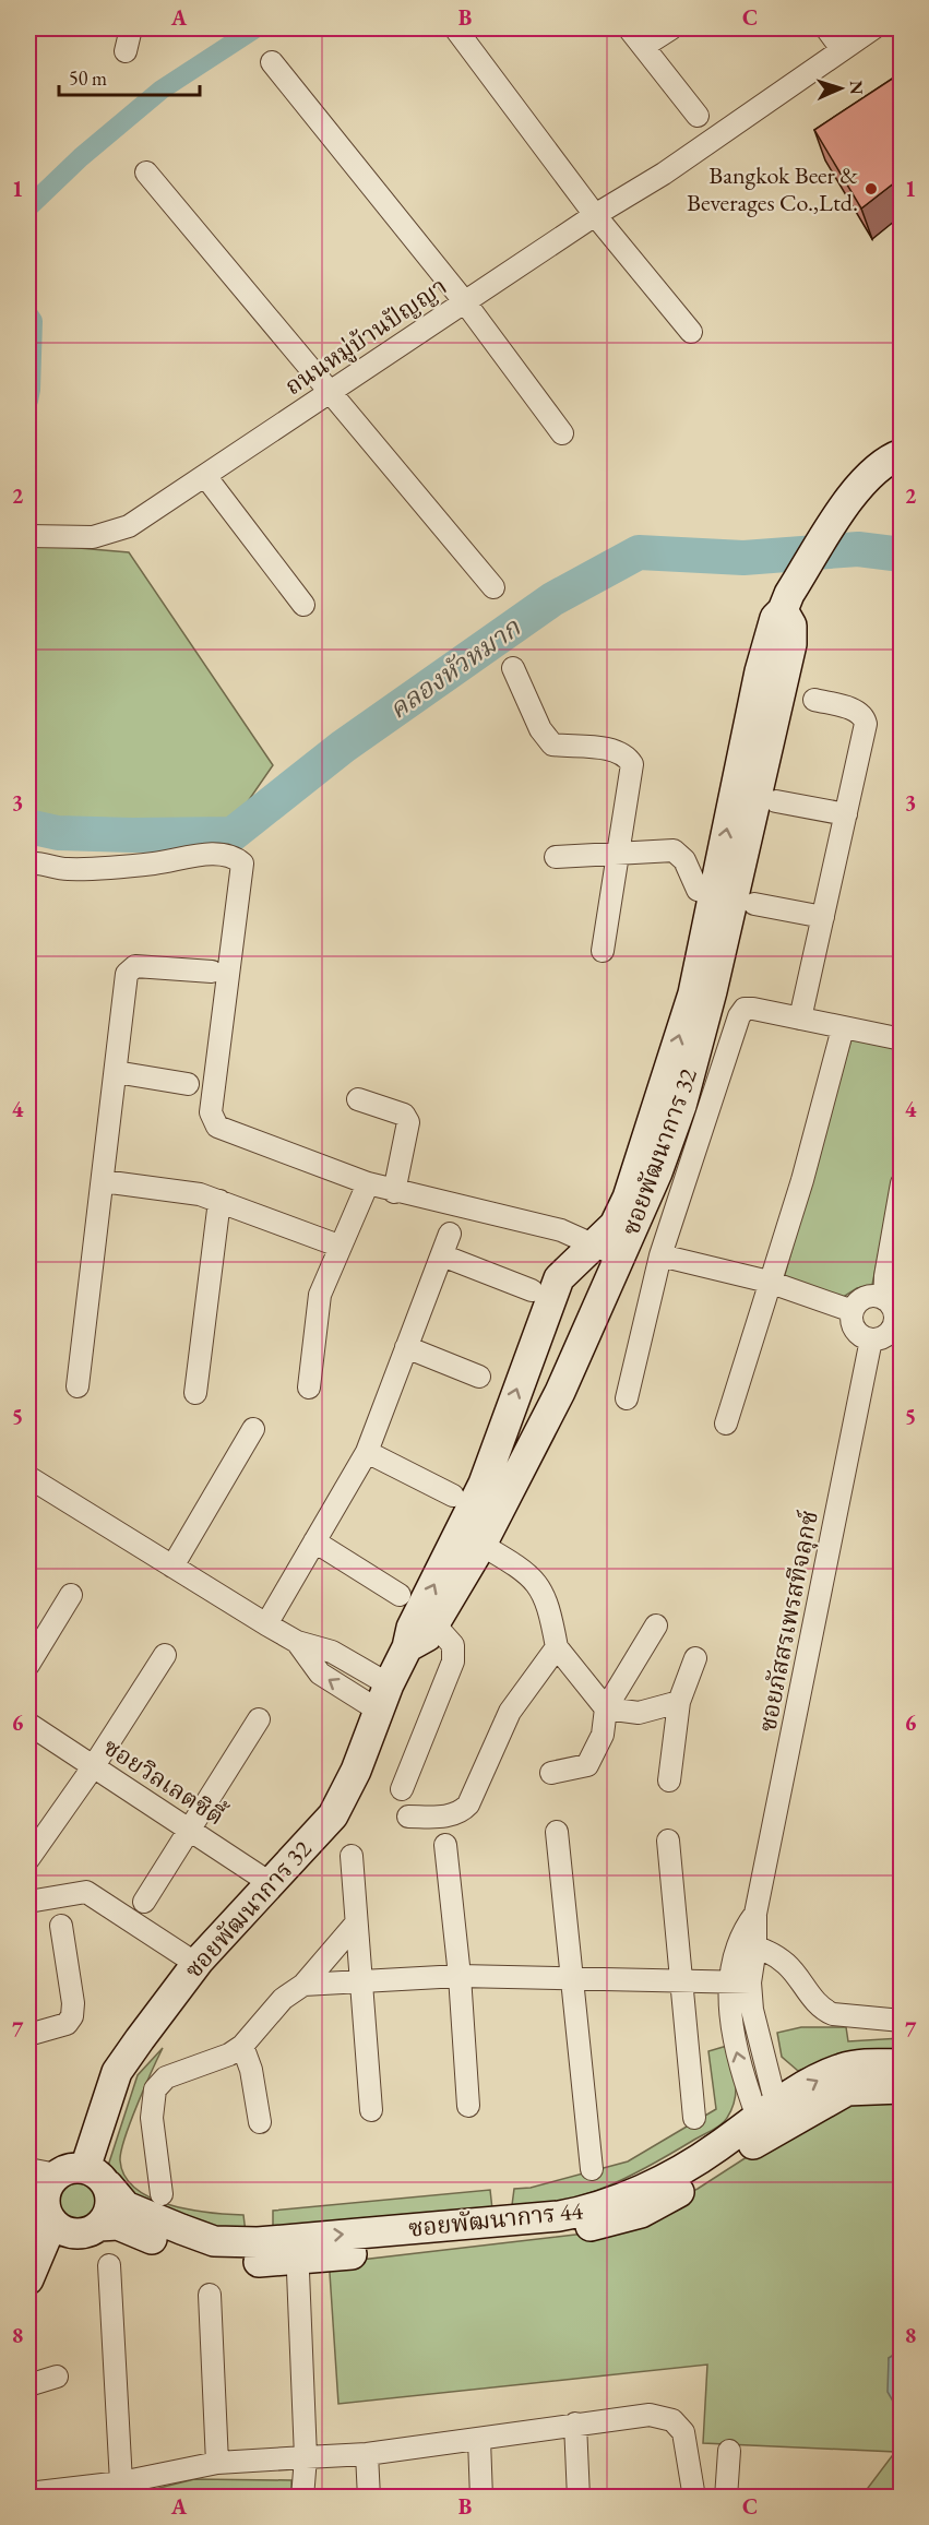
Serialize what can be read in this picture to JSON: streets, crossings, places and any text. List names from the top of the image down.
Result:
{
  "streets": {
    "street": [
      "ถนนหมู่บ้านปัญญา",
      "ซอยพัฒนาการ 32",
      "ซอยภัสสรเพรสทีจลุกซ์",
      "ซอยวิลเลตซิตี้",
      "ซอยพัฒนาการ 44"
    ]
  },
  "crossings": [
    ["ซอยพัฒนาการ 32", "ซอยวิลเลตซิตี้"],
    ["ซอยพัฒนาการ 32", "ซอยพัฒนาการ 44"],
    ["ซอยภัสสรเพรสทีจลุกซ์", "ซอยพัฒนาการ 44"]
  ],
  "water": ["คลองหัวหมาก"],
  "places": ["Bangkok Beer & Beverages Co.,Ltd."],
  "scale_bar": "50 m",
  "north": "right",
  "grid": {
    "columns": ["A", "B", "C"],
    "rows": [
      "1",
      "2",
      "3",
      "4",
      "5",
      "6",
      "7",
      "8"
    ]
  }
}
